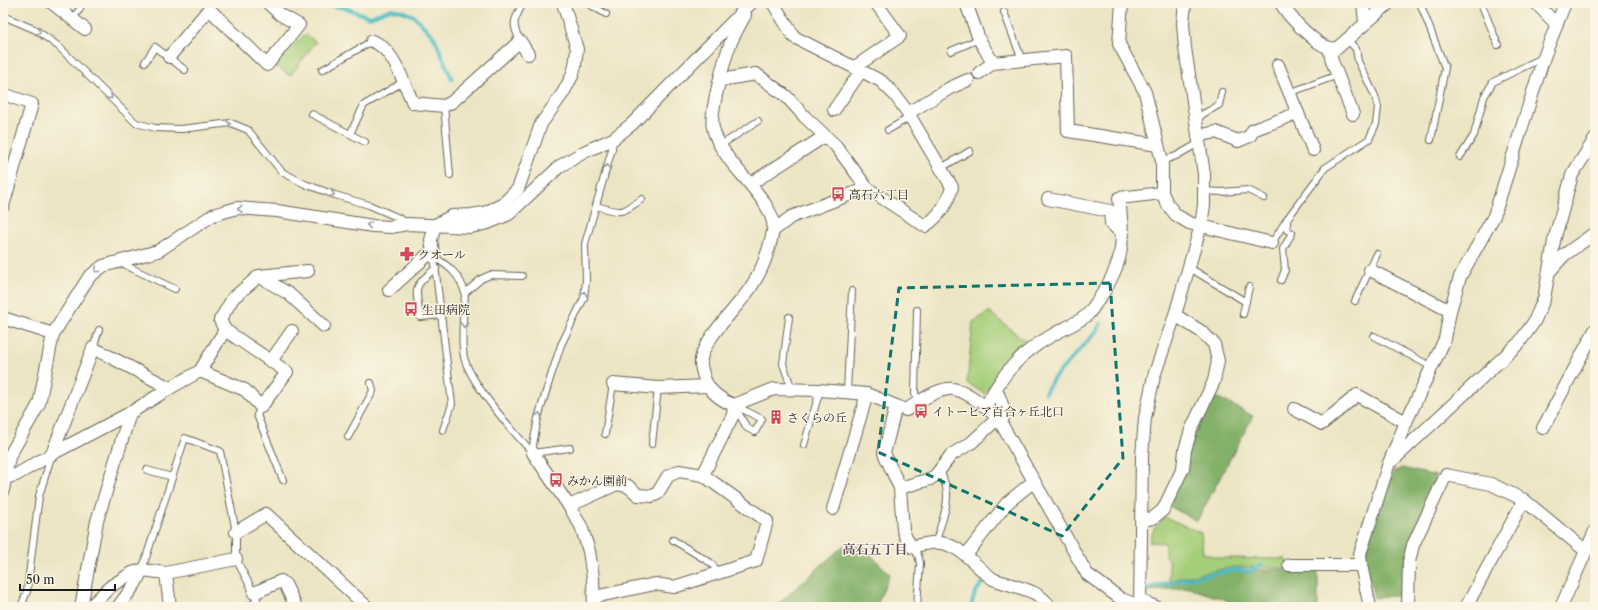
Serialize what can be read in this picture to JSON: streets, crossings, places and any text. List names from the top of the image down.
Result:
{
  "districts": ["高石五丁目"],
  "places": {
    "bus stop": [
      "高石六丁目",
      "生田病院",
      "イトーピア百合ヶ丘北口",
      "みかん園前"
    ],
    "pharmacy": ["クオール"],
    "building": ["さくらの丘"]
  },
  "scale_bar": "50 m"
}
